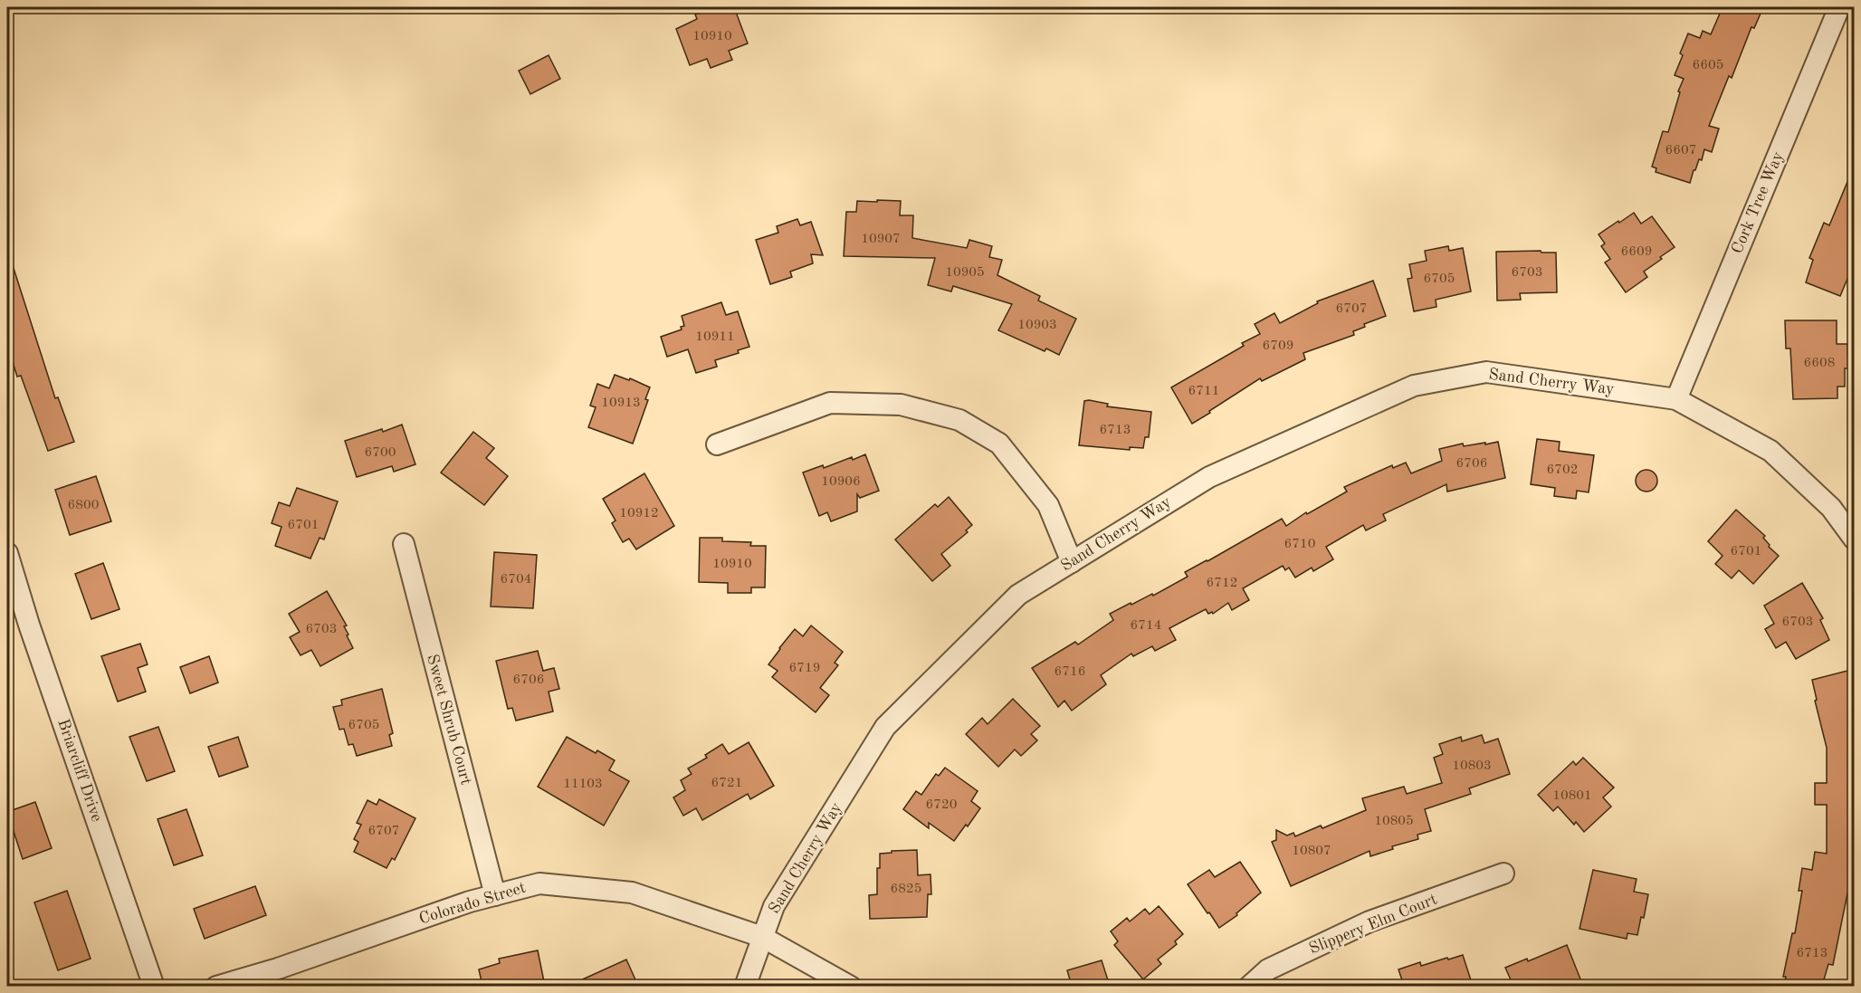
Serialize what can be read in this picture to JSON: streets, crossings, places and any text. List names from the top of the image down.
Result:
{
  "streets": {
    "street": [
      "Cork Tree Way",
      "Sand Cherry Way",
      "Sweet Shrub Court",
      "Briarcliff Drive",
      "Colorado Street",
      "Slippery Elm Court"
    ]
  },
  "crossings": [
    ["Cork Tree Way", "Sand Cherry Way"],
    ["Sand Cherry Way", "Colorado Street"],
    ["Sweet Shrub Court", "Colorado Street"]
  ],
  "house_numbers": [
    "10910",
    "6605",
    "6607",
    "10907",
    "6609",
    "10905",
    "6703",
    "6705",
    "6707",
    "10903",
    "10911",
    "6709",
    "6608",
    "6711",
    "10913",
    "6713",
    "6700",
    "6706",
    "6702",
    "10906",
    "6800",
    "10912",
    "6701",
    "6710",
    "6701",
    "10910",
    "6704",
    "6712",
    "6703",
    "6714",
    "6703",
    "6719",
    "6716",
    "6706",
    "6705",
    "10803",
    "6721",
    "11103",
    "10801",
    "6720",
    "10805",
    "6707",
    "10807",
    "6825",
    "6713"
  ]
}
